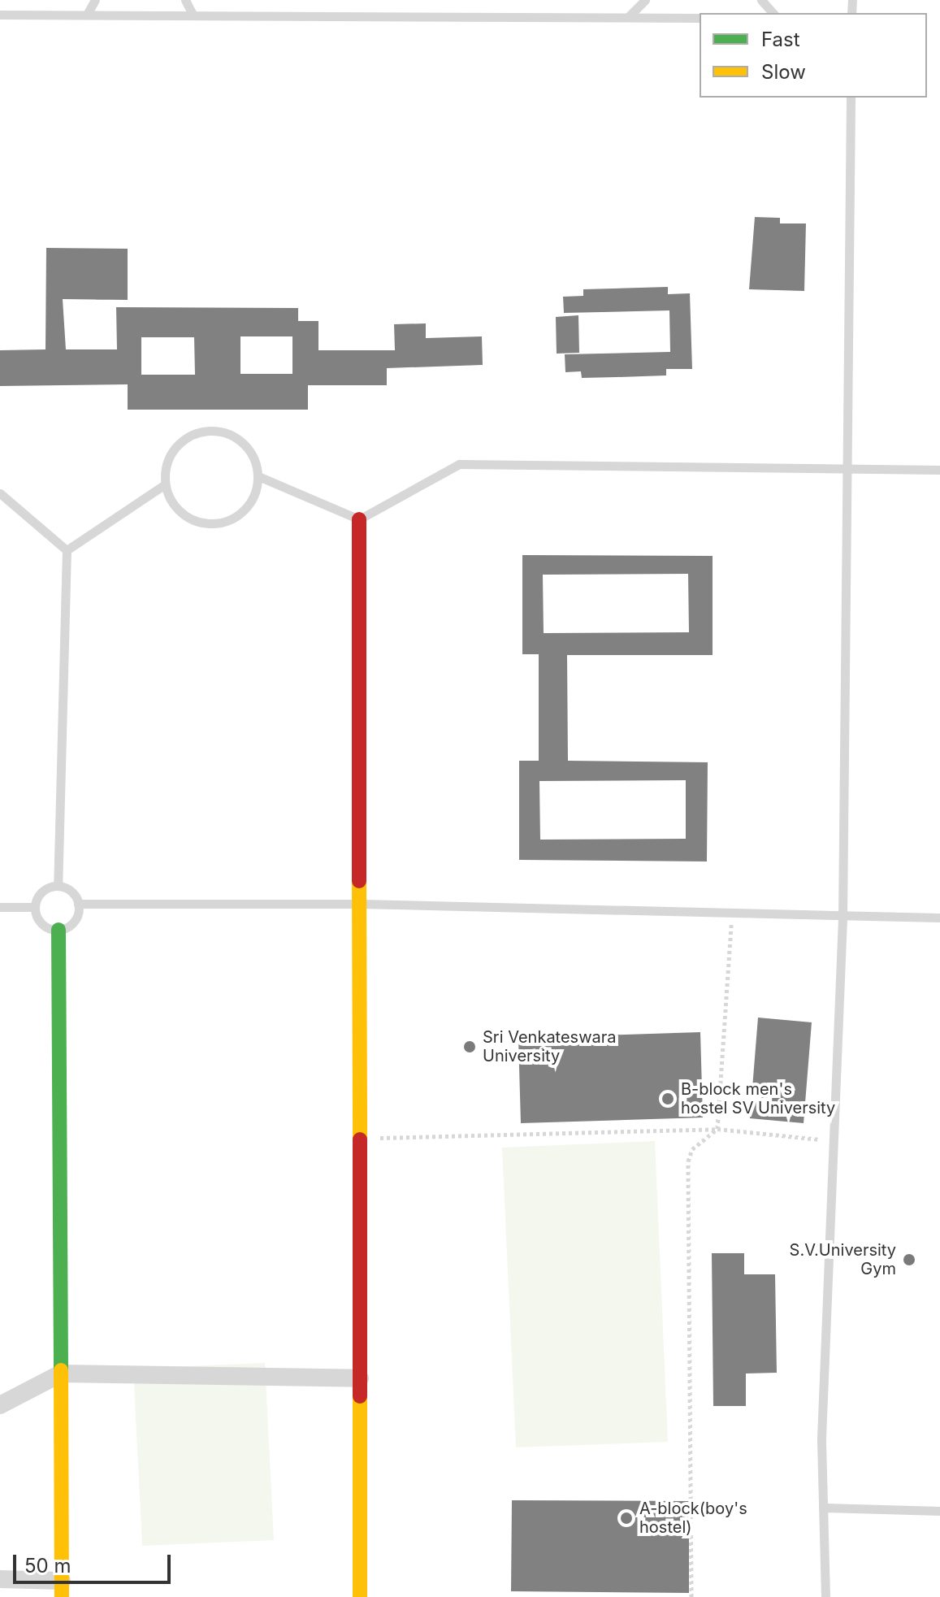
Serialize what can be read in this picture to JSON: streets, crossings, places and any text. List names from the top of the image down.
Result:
{
  "places": [
    "Sri Venkateswara University",
    "B-block men's hostel SV University",
    "S.V.University Gym",
    "A-block(boy's hostel)"
  ],
  "legend": ["Fast", "Slow"],
  "scale_bar": "50 m"
}
